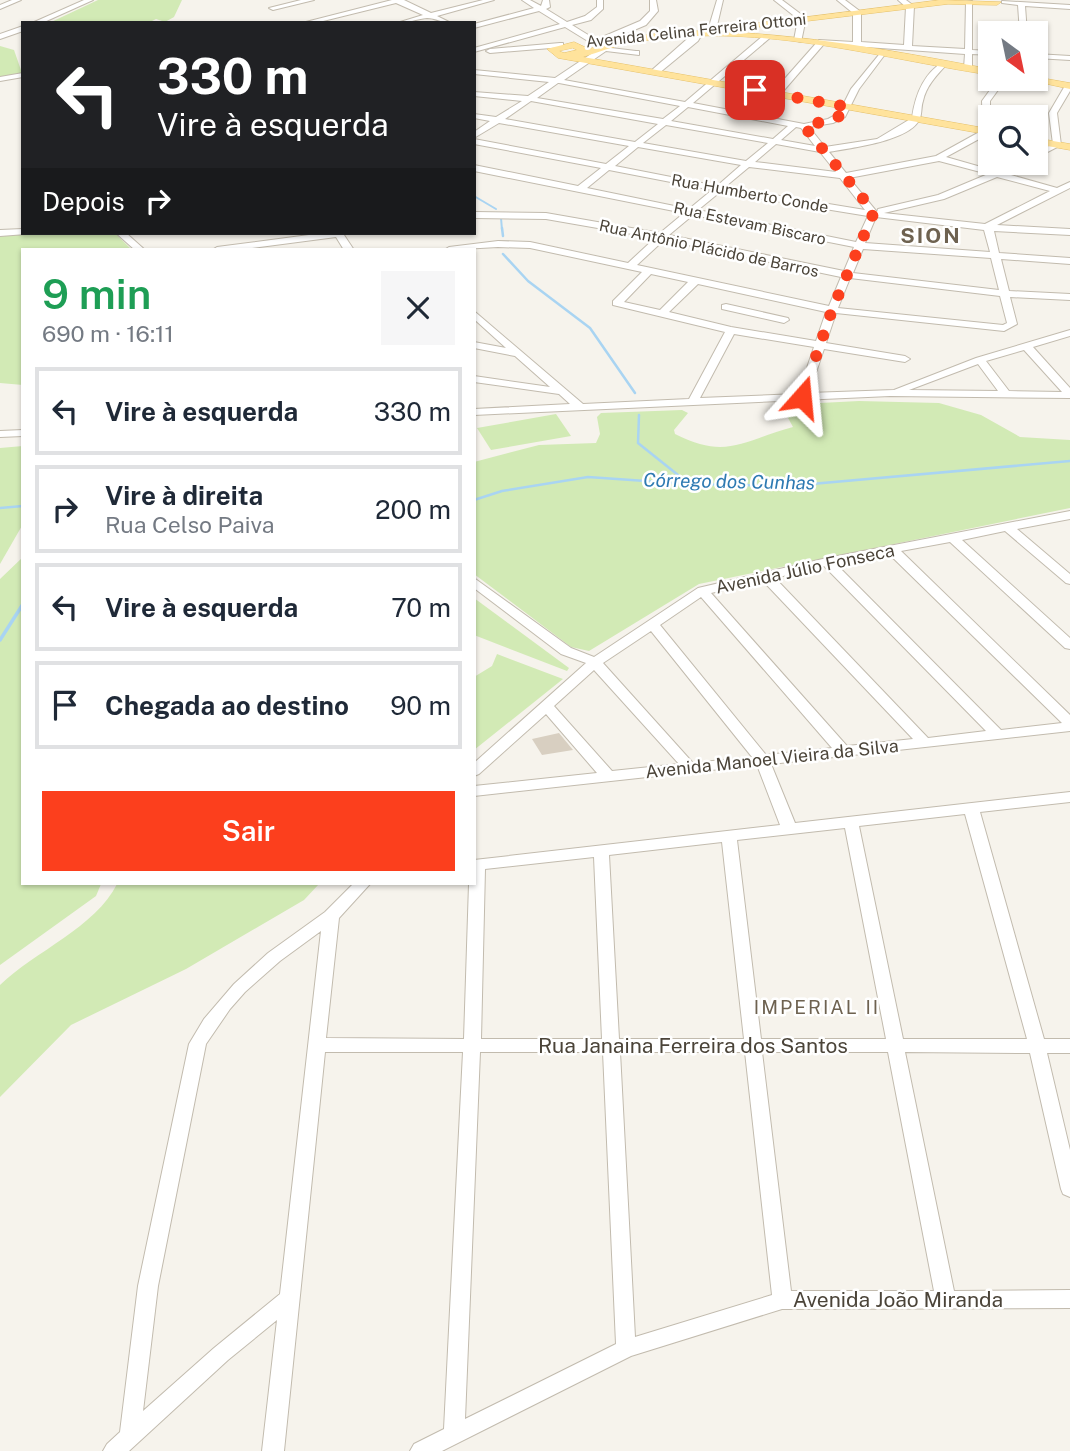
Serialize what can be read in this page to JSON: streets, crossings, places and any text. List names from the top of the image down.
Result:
{
  "streets": {
    "main road": ["Avenida Celina Ferreira Ottoni"],
    "street": [
      "Rua Humberto Conde",
      "Rua Estevam Biscaro",
      "Rua Antônio Plácido de Barros",
      "Avenida Júlio Fonseca",
      "Avenida Manoel Vieira da Silva",
      "Rua Janaina Ferreira dos Santos",
      "Avenida João Miranda"
    ]
  },
  "districts": ["SION", "IMPERIAL II"],
  "water": ["Córrego dos Cunhas"],
  "north": "bottom right",
  "page": {
    "turn": ["330 m", "Vire à esquerda"],
    "then": "Depois",
    "heading": ["9 min", "690 m · 16:11"],
    "list": [
      {
        "name": "Vire à esquerda",
        "value": "330 m"
      },
      {
        "name": "Vire à direita",
        "note": "Rua Celso Paiva",
        "value": "200 m"
      },
      {
        "name": "Vire à esquerda",
        "value": "70 m"
      },
      {
        "name": "Chegada ao destino",
        "value": "90 m"
      }
    ],
    "buttons": "Sair"
  }
}
